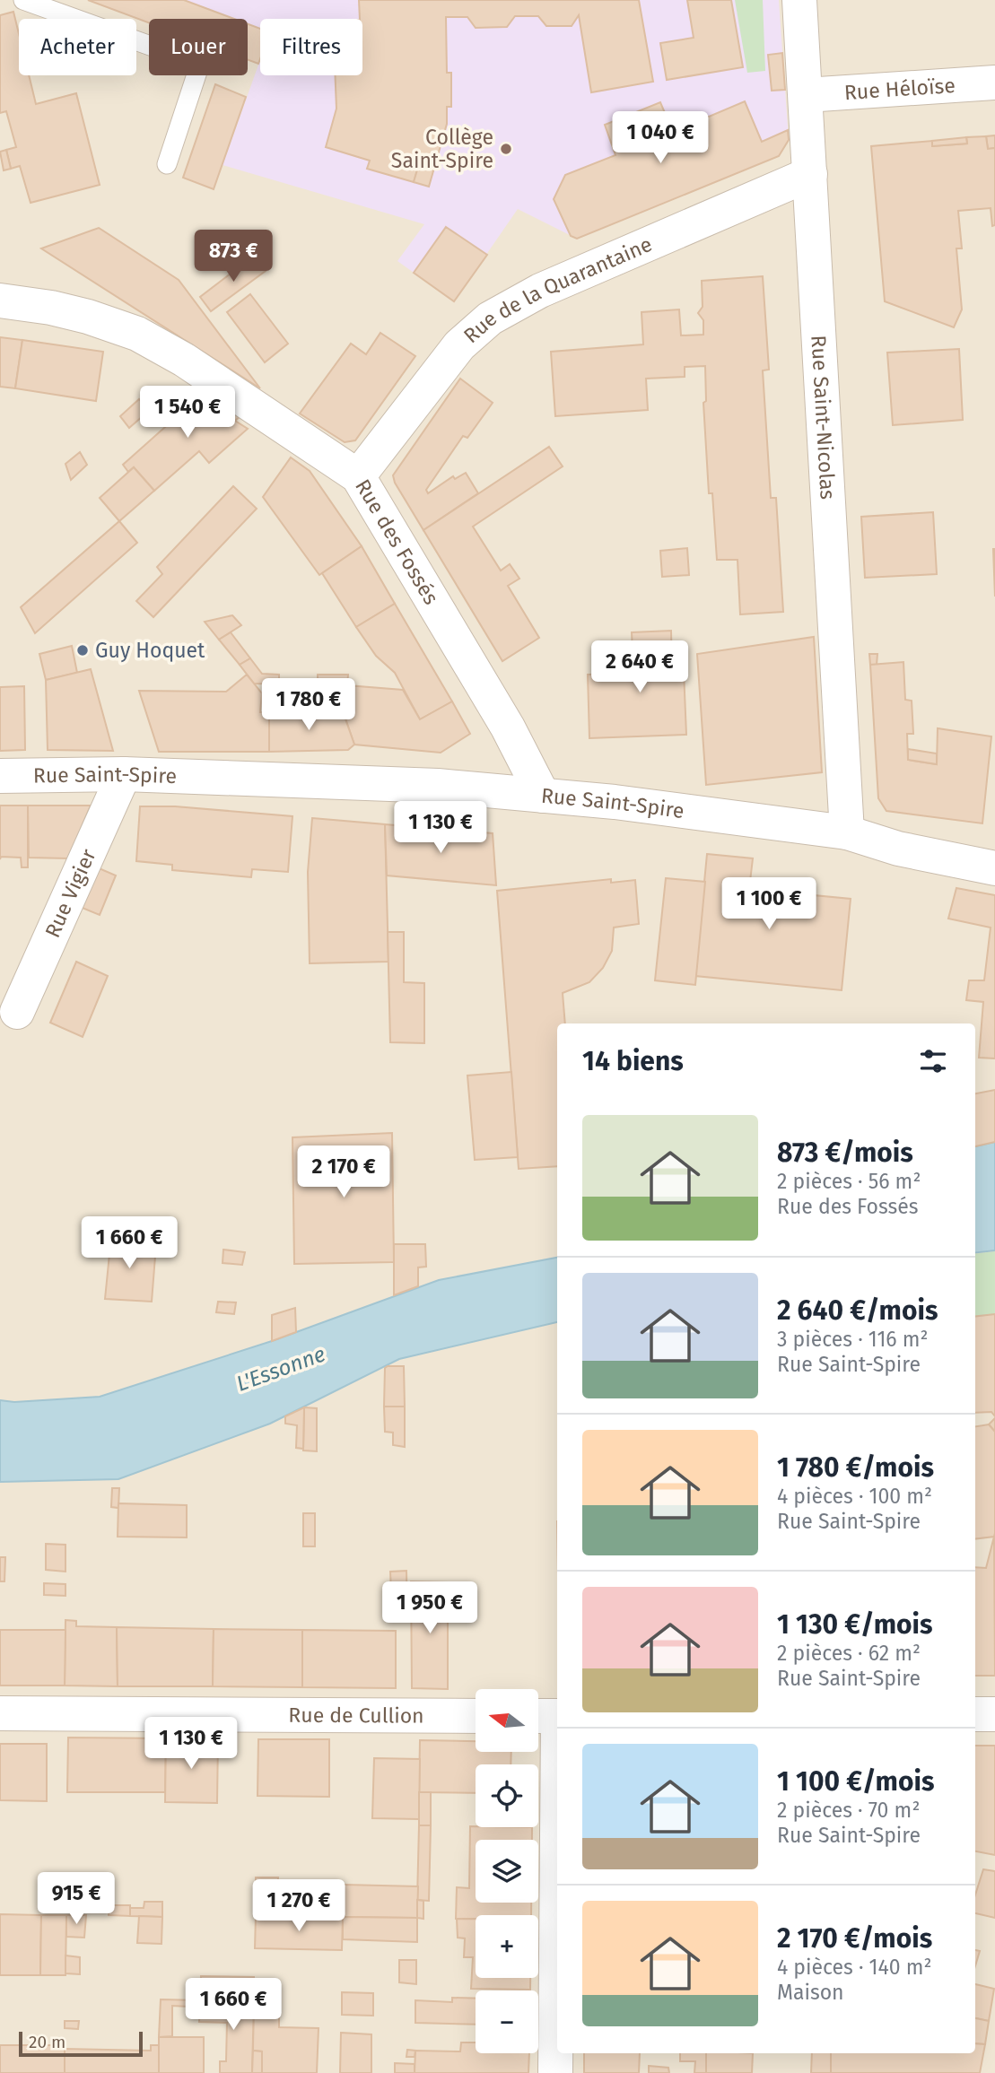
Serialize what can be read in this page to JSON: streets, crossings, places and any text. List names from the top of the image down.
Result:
{
  "streets": {
    "street": [
      "Rue Héloïse",
      "Rue de la Quarantaine",
      "Rue Saint-Nicolas",
      "Rue des Fossés",
      "Rue Saint-Spire",
      "Rue Vigier",
      "Rue de Cullion"
    ]
  },
  "crossings": [
    ["Rue Héloïse", "Rue Saint-Nicolas"],
    ["Rue de la Quarantaine", "Rue Saint-Nicolas"],
    ["Rue de la Quarantaine", "Rue des Fossés"],
    ["Rue Saint-Nicolas", "Rue Saint-Spire"],
    ["Rue des Fossés", "Rue Saint-Spire"],
    ["Rue Saint-Spire", "Rue Vigier"]
  ],
  "water": ["L'Essonne"],
  "places": ["Collège Saint-Spire", "Guy Hoquet"],
  "scale_bar": "20 m",
  "north": "left",
  "page": {
    "chip": ["Acheter", "Louer", "Filtres"],
    "price": [
      "1 040 €",
      "873 €",
      "1 540 €",
      "2 640 €",
      "1 780 €",
      "1 130 €",
      "1 100 €",
      "2 170 €",
      "1 660 €",
      "1 950 €",
      "1 130 €",
      "915 €",
      "1 270 €",
      "1 660 €"
    ],
    "heading": "14 biens",
    "list": [
      {
        "name": "873 €/mois",
        "note": "2 pièces · 56 m² · Rue des Fossés"
      },
      {
        "name": "2 640 €/mois",
        "note": "3 pièces · 116 m² · Rue Saint-Spire"
      },
      {
        "name": "1 780 €/mois",
        "note": "4 pièces · 100 m² · Rue Saint-Spire"
      },
      {
        "name": "1 130 €/mois",
        "note": "2 pièces · 62 m² · Rue Saint-Spire"
      },
      {
        "name": "1 100 €/mois",
        "note": "2 pièces · 70 m² · Rue Saint-Spire"
      },
      {
        "name": "2 170 €/mois",
        "note": "4 pièces · 140 m² · Maison"
      }
    ],
    "map_buttons": ["+", "−"],
    "scale": "20 m"
  }
}
